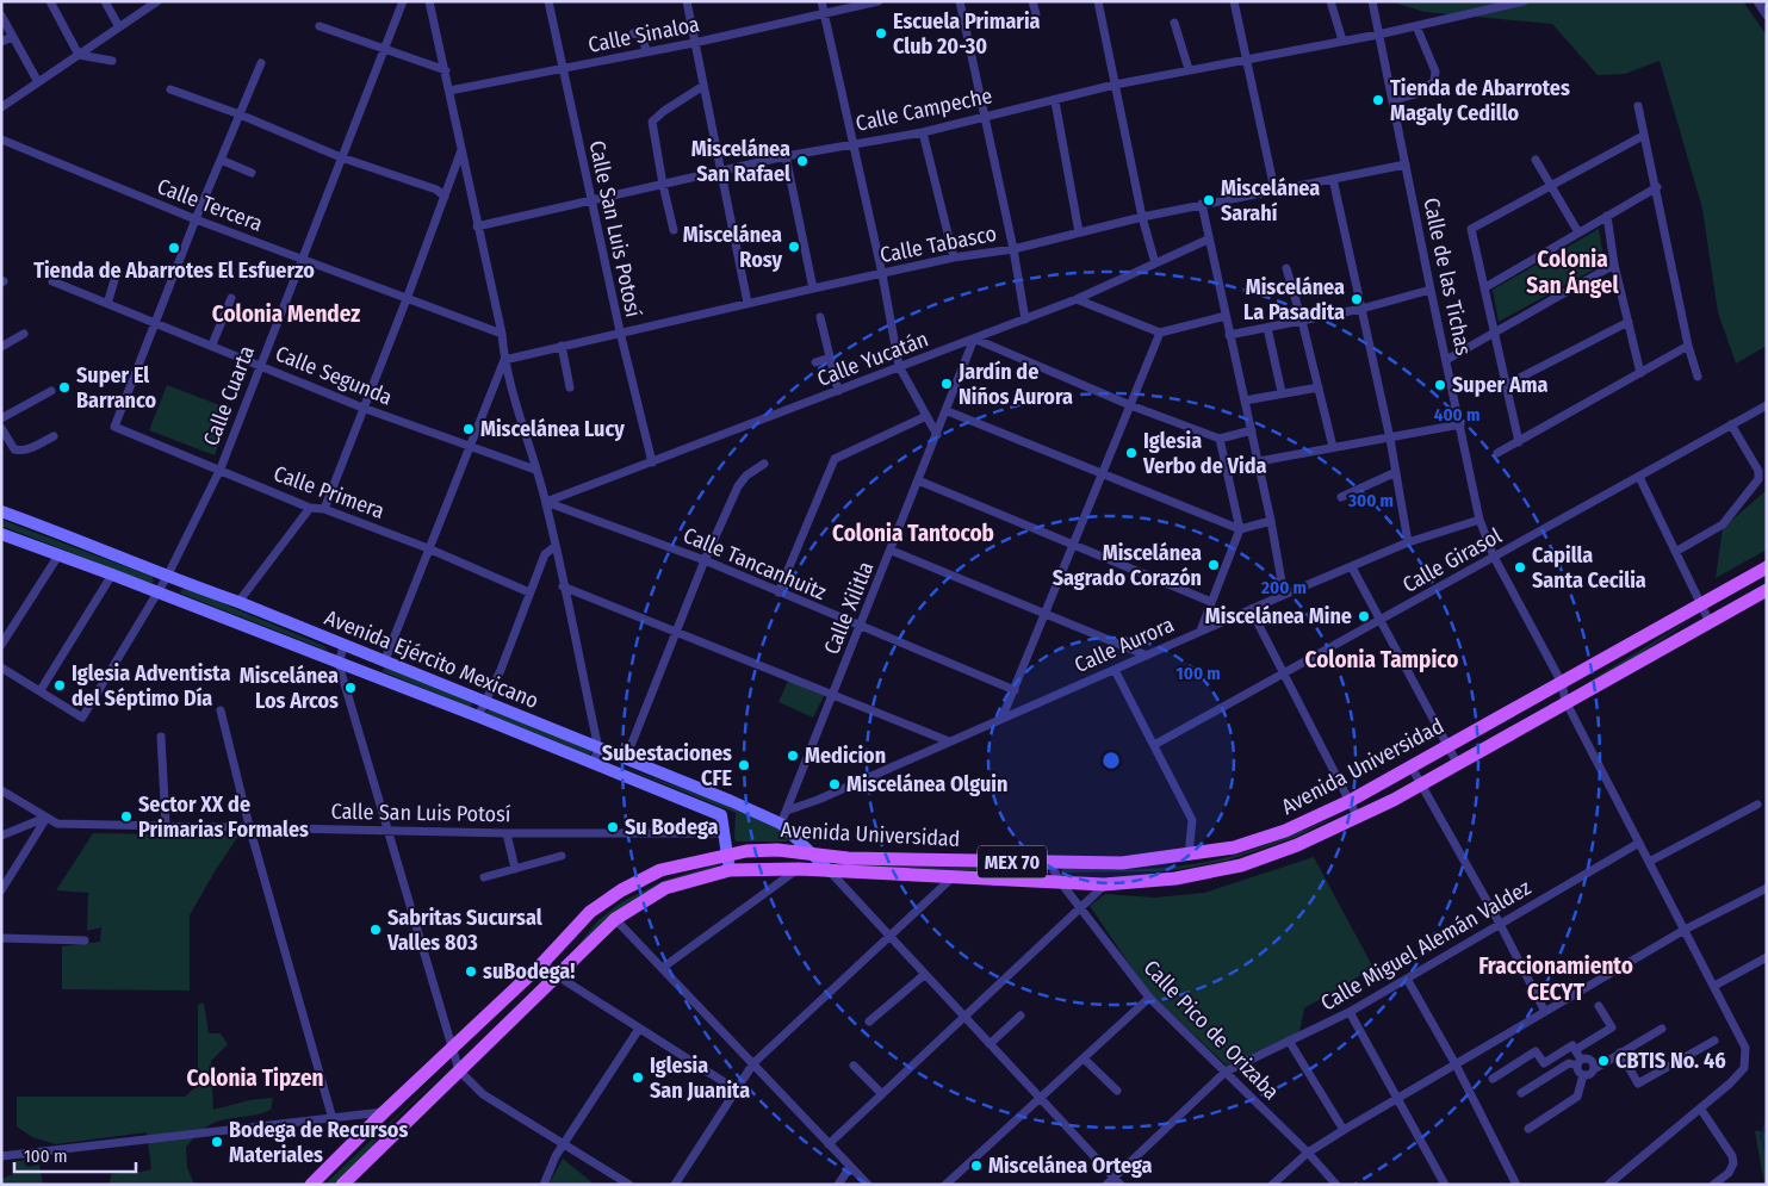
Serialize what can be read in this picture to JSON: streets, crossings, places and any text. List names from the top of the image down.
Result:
{
  "streets": {
    "main road": ["Avenida Ejército Mexicano", "Avenida Universidad", "MEX 70"],
    "street": [
      "Calle Sinaloa",
      "Calle Campeche",
      "Calle Tercera",
      "Calle San Luis Potosí",
      "Calle Tabasco",
      "Calle de las Tichas",
      "Calle Yucatán",
      "Calle Segunda",
      "Calle Cuarta",
      "Calle Primera",
      "Calle Girasol",
      "Calle Tancanhuitz",
      "Calle Xilitla",
      "Calle Aurora",
      "Calle Miguel Alemán Valdez",
      "Calle Pico de Orizaba"
    ]
  },
  "crossings": [
    ["Calle Sinaloa", "Calle San Luis Potosí"],
    ["Calle Campeche", "Calle San Luis Potosí"],
    ["Calle Campeche", "Calle de las Tichas"],
    ["Calle Tercera", "Calle Cuarta"],
    ["Calle San Luis Potosí", "Calle Tabasco"],
    ["Calle San Luis Potosí", "Calle Yucatán"],
    ["Calle San Luis Potosí", "Avenida Ejército Mexicano"],
    ["Calle Tabasco", "Calle de las Tichas"],
    ["Calle de las Tichas", "Calle Girasol"],
    ["Calle de las Tichas", "Calle Aurora"],
    ["Calle de las Tichas", "Avenida Universidad"],
    ["Calle de las Tichas", "Calle Miguel Alemán Valdez"],
    ["Calle Yucatán", "Calle Tancanhuitz"],
    ["Calle Yucatán", "Calle Xilitla"],
    ["Calle Segunda", "Calle Cuarta"],
    ["Calle Segunda", "Calle Primera"],
    ["Calle Cuarta", "Calle Primera"],
    ["Calle Cuarta", "Avenida Ejército Mexicano"],
    ["Calle Tancanhuitz", "Calle Xilitla"],
    ["Calle Xilitla", "Calle Aurora"],
    ["Calle Xilitla", "Avenida Ejército Mexicano"],
    ["Avenida Ejército Mexicano", "Avenida Universidad"],
    ["Avenida Universidad", "Calle Pico de Orizaba"],
    ["Calle Miguel Alemán Valdez", "Calle Pico de Orizaba"]
  ],
  "districts": [
    "Colonia San Ángel",
    "Colonia Mendez",
    "Colonia Tantocob",
    "Colonia Tampico",
    "Fraccionamiento CECYT",
    "Colonia Tipzen"
  ],
  "places": [
    "Escuela Primaria Club 20-30",
    "Tienda de Abarrotes Magaly Cedillo",
    "Miscelánea San Rafael",
    "Miscelánea Sarahí",
    "Miscelánea Rosy",
    "Tienda de Abarrotes El Esfuerzo",
    "Miscelánea La Pasadita",
    "Jardín de Niños Aurora",
    "Super Ama",
    "Super El Barranco",
    "Miscelánea Lucy",
    "Iglesia Verbo de Vida",
    "Miscelánea Sagrado Corazón",
    "Capilla Santa Cecilia",
    "Miscelánea Mine",
    "Iglesia Adventista del Séptimo Día",
    "Miscelánea Los Arcos",
    "Medicion",
    "Subestaciones CFE",
    "Miscelánea Olguin",
    "Sector XX de Primarias Formales",
    "Su Bodega",
    "Sabritas Sucursal Valles 803",
    "suBodega!",
    "CBTIS No. 46",
    "Iglesia San Juanita",
    "Bodega de Recursos Materiales",
    "Miscelánea Ortega"
  ],
  "scale_bar": "100 m",
  "rings": [
    "400 m",
    "300 m",
    "200 m",
    "100 m"
  ]
}
